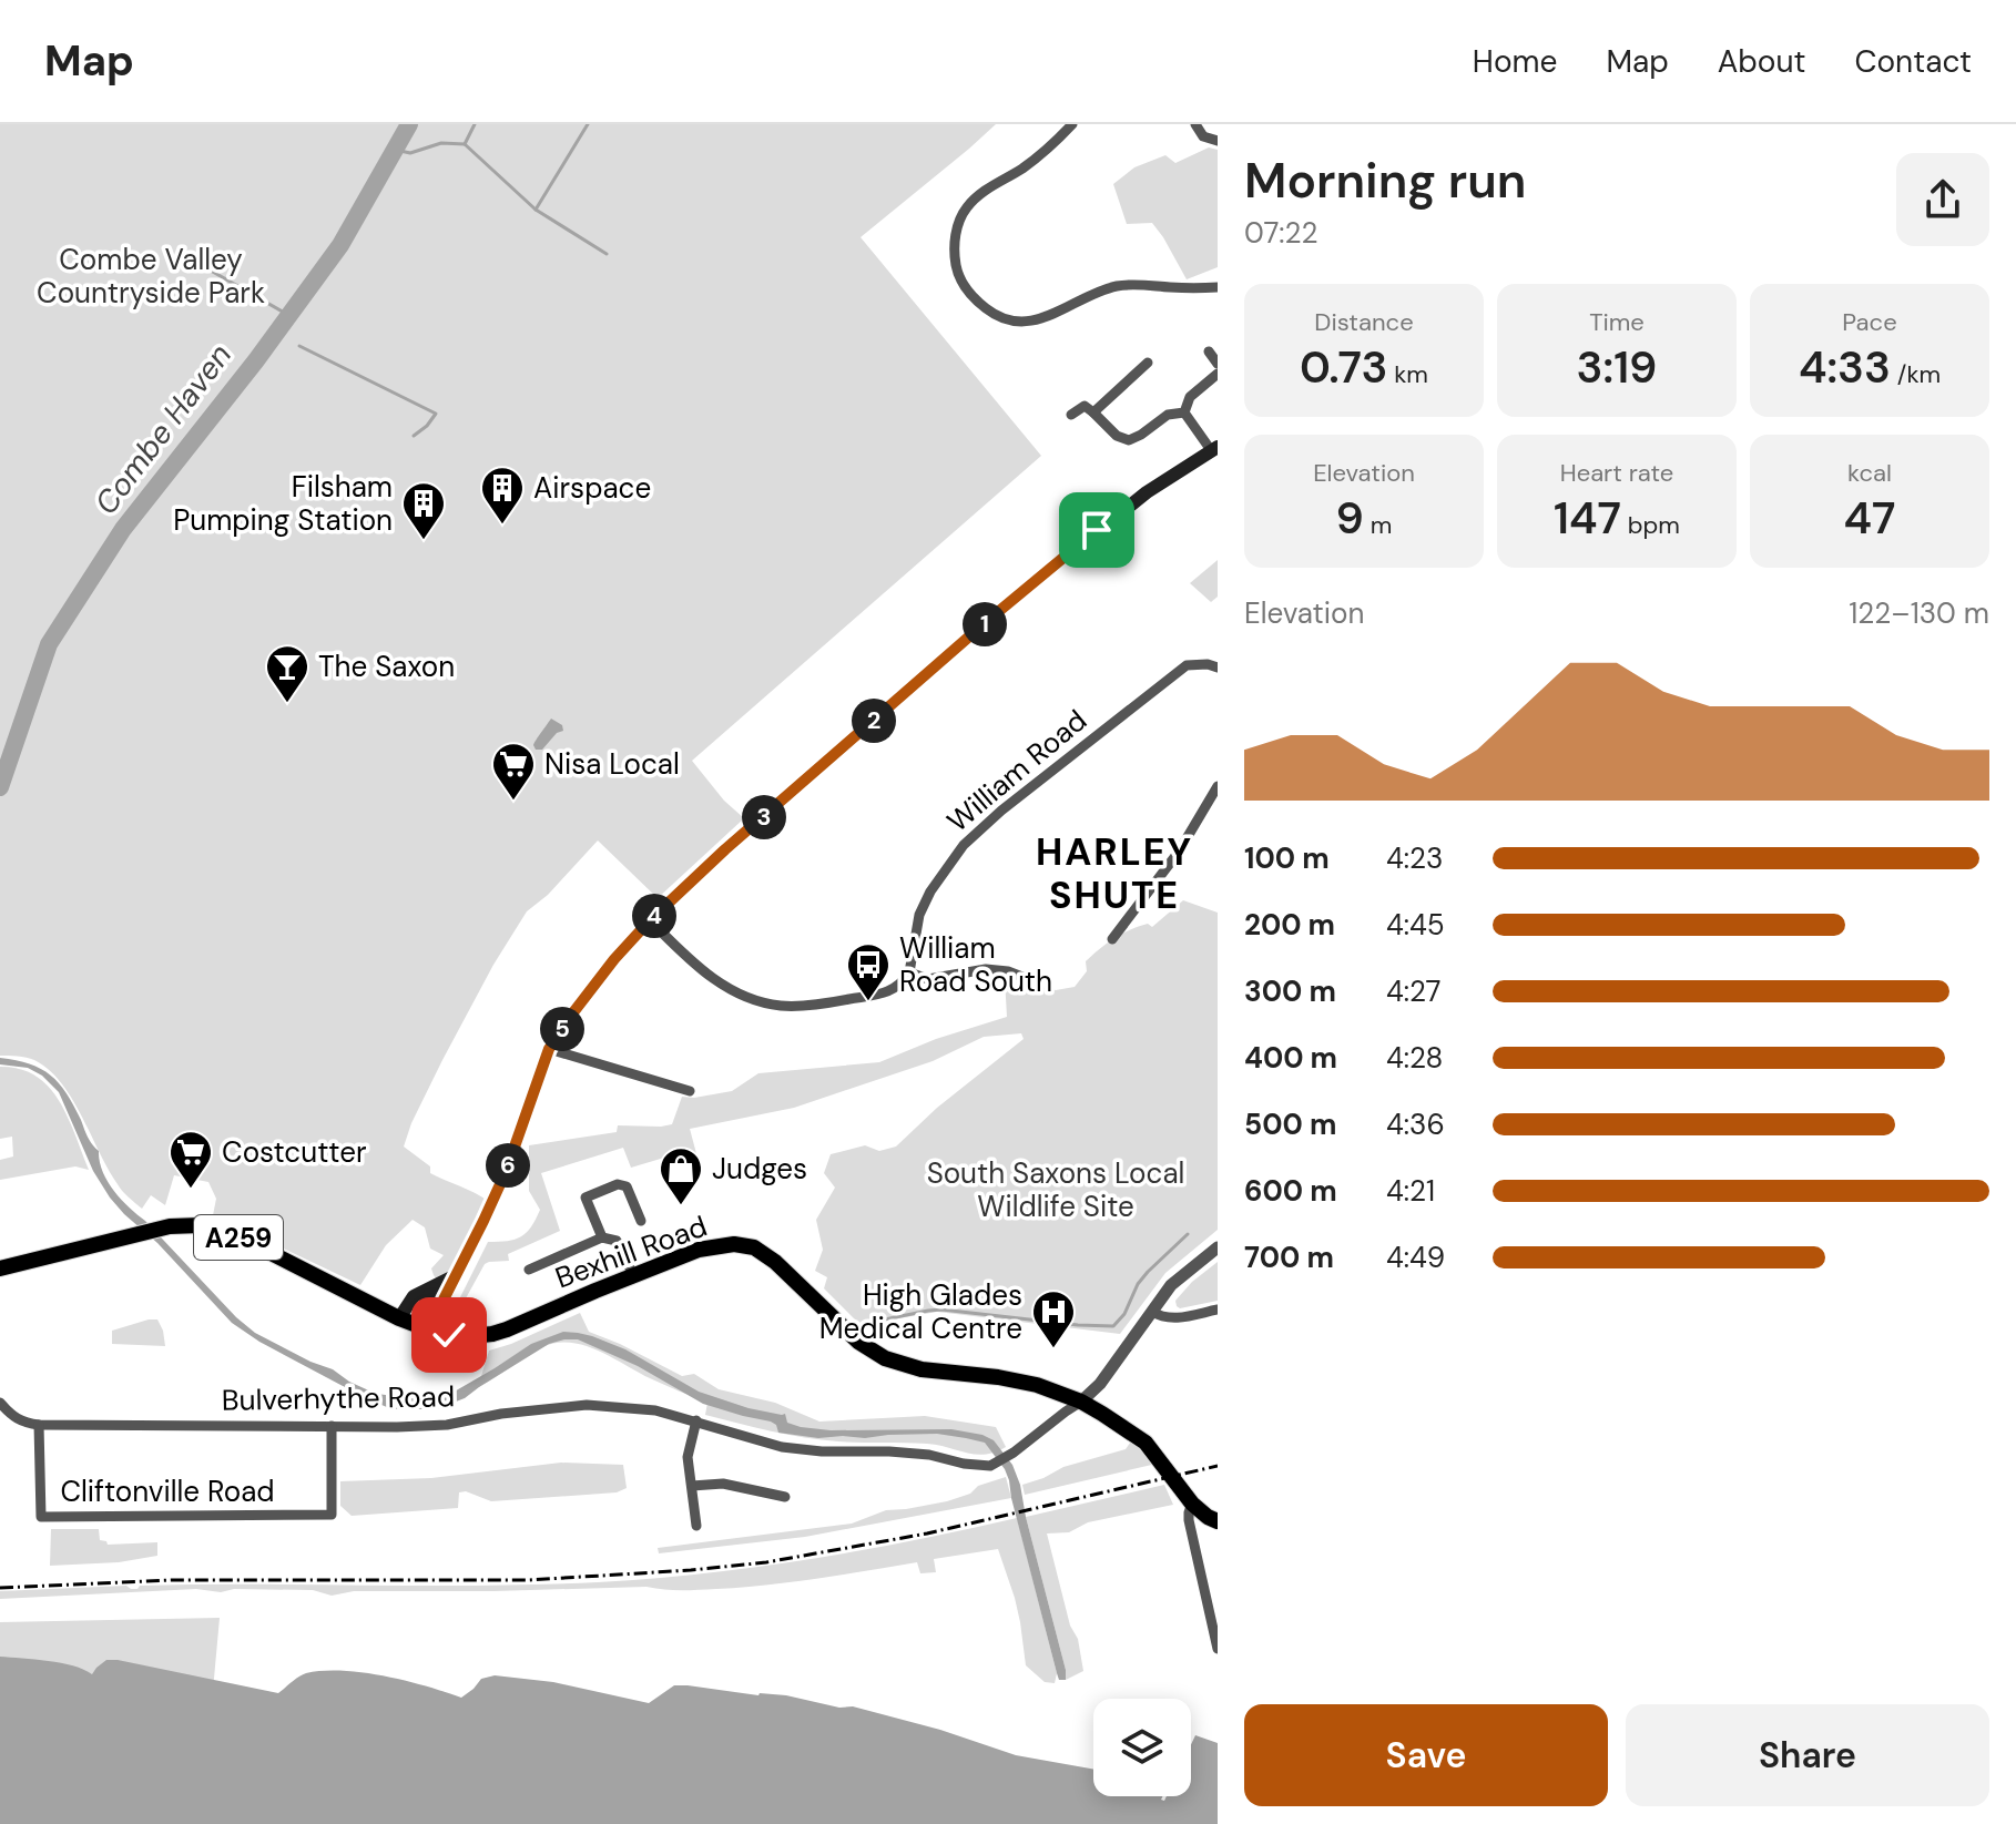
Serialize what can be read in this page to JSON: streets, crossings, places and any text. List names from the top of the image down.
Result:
{
  "streets": {
    "highway": ["A259", "Bexhill Road"],
    "street": ["William Road", "Bulverhythe Road", "Cliftonville Road"]
  },
  "crossings": [
    ["Bexhill Road", "Bulverhythe Road"],
    ["Bulverhythe Road", "Cliftonville Road"]
  ],
  "districts": ["HARLEY SHUTE"],
  "water": ["Combe Haven"],
  "parks": ["Combe Valley Countryside Park", "South Saxons Local Wildlife Site"],
  "places": {
    "building": ["Airspace", "Filsham Pumping Station"],
    "bar": ["The Saxon"],
    "supermarket": ["Nisa Local", "Costcutter"],
    "bus stop": ["William Road South"],
    "shop": ["Judges"],
    "hospital": ["High Glades Medical Centre"]
  },
  "page": {
    "header": "Map",
    "nav": [
      "Home",
      "Map",
      "About",
      "Contact"
    ],
    "heading": ["Morning run", "07:22"],
    "stats": [
      ["Distance", "0.73 km"],
      ["Time", "3:19"],
      ["Pace", "4:33 /km"],
      ["Elevation", "9 m"],
      ["Heart rate", "147 bpm"],
      ["kcal", "47"]
    ],
    "chart": ["Elevation", "122–130 m"],
    "pins": [
      "1",
      "2",
      "3",
      "4",
      "5",
      "6"
    ],
    "list": [
      {
        "name": "100 m",
        "note": "4:23"
      },
      {
        "name": "200 m",
        "note": "4:45"
      },
      {
        "name": "300 m",
        "note": "4:27"
      },
      {
        "name": "400 m",
        "note": "4:28"
      },
      {
        "name": "500 m",
        "note": "4:36"
      },
      {
        "name": "600 m",
        "note": "4:21"
      },
      {
        "name": "700 m",
        "note": "4:49"
      }
    ],
    "buttons": ["Save", "Share"]
  }
}
